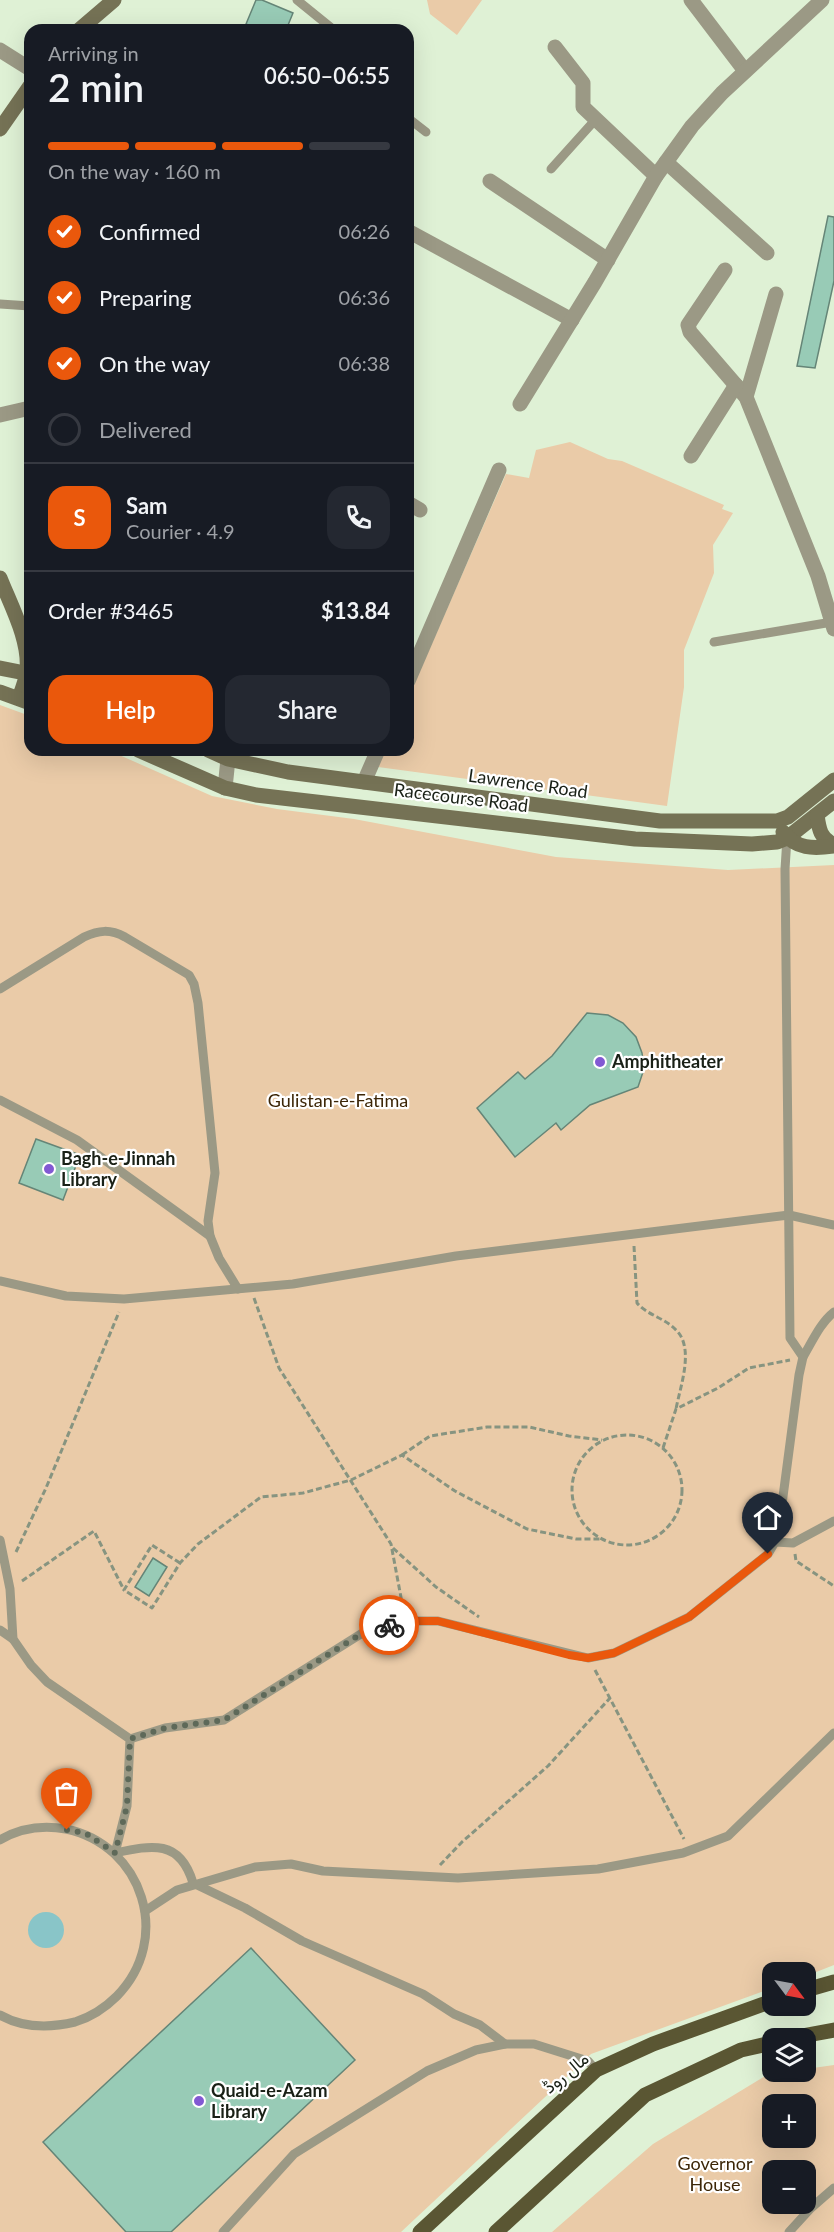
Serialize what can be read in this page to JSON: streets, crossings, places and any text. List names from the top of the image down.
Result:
{
  "streets": {
    "main road": ["Lawrence Road", "Racecourse Road", "مال روڈ"]
  },
  "parks": ["Gulistan-e-Fatima", "Governor House"],
  "places": ["Amphitheater", "Bagh-e-Jinnah Library", "Quaid-e-Azam Library"],
  "north": "bottom right",
  "page": {
    "heading": ["2 min", "Arriving in", "06:50–06:55"],
    "panel": [
      "Sam",
      "Courier · 4.9",
      "Order #3465",
      "$13.84"
    ],
    "bar": "On the way · 160 m",
    "list": [
      ["Confirmed", "06:26"],
      ["Preparing", "06:36"],
      ["On the way", "06:38"],
      "Delivered"
    ],
    "round": "S",
    "buttons": ["Help", "Share"],
    "map_buttons": ["+", "−"]
  }
}
